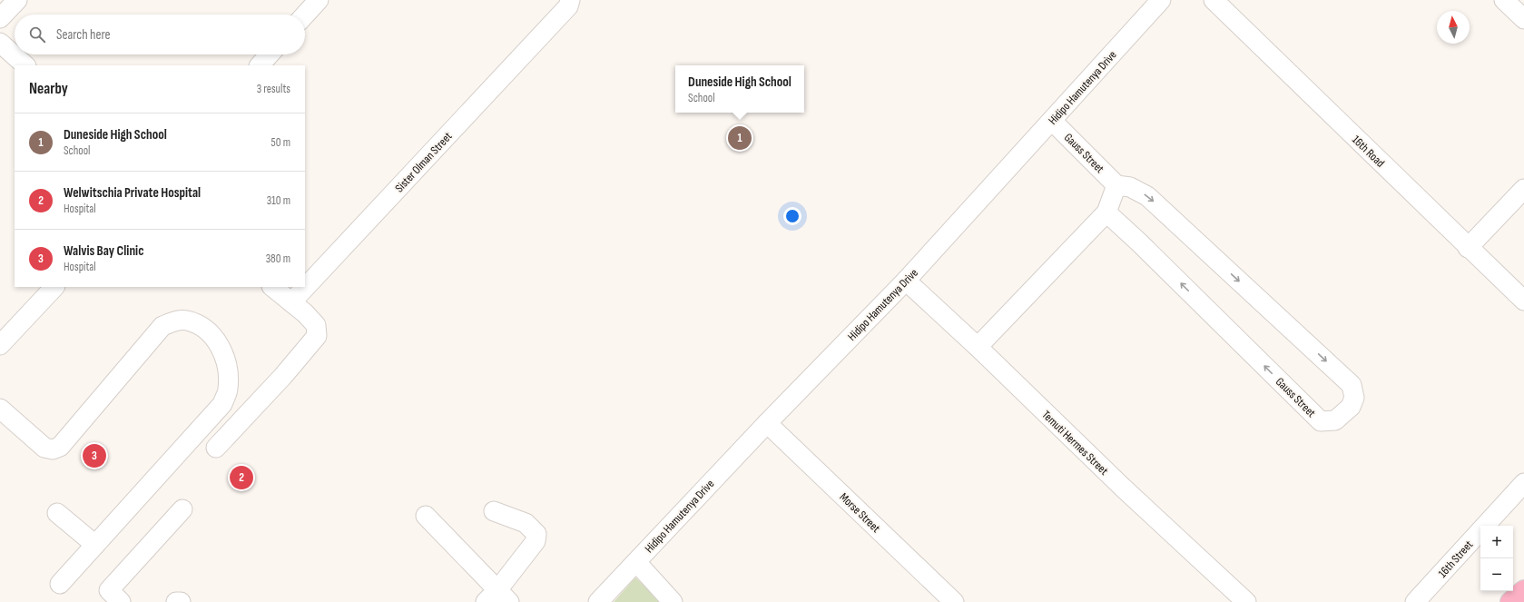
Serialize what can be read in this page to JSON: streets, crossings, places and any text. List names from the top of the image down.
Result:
{
  "streets": {
    "street": [
      "Hidipo Hamutenya Drive",
      "16th Road",
      "Gauss Street",
      "Sister Olman Street",
      "Temuti Hermes Street",
      "Morse Street",
      "16th Street"
    ]
  },
  "crossings": [
    ["Hidipo Hamutenya Drive", "Gauss Street"],
    ["Hidipo Hamutenya Drive", "Temuti Hermes Street"],
    ["Hidipo Hamutenya Drive", "Morse Street"]
  ],
  "north": "top",
  "page": {
    "search": "Search here",
    "popup": ["Duneside High School", "School"],
    "heading": ["Nearby", "3 results"],
    "list": [
      {
        "mark": "1",
        "name": "Duneside High School",
        "note": "School",
        "value": "50 m"
      },
      {
        "mark": "2",
        "name": "Welwitschia Private Hospital",
        "note": "Hospital",
        "value": "310 m"
      },
      {
        "mark": "3",
        "name": "Walvis Bay Clinic",
        "note": "Hospital",
        "value": "380 m"
      }
    ],
    "pins": ["1", "3", "2"],
    "map_buttons": ["+", "−"]
  }
}
